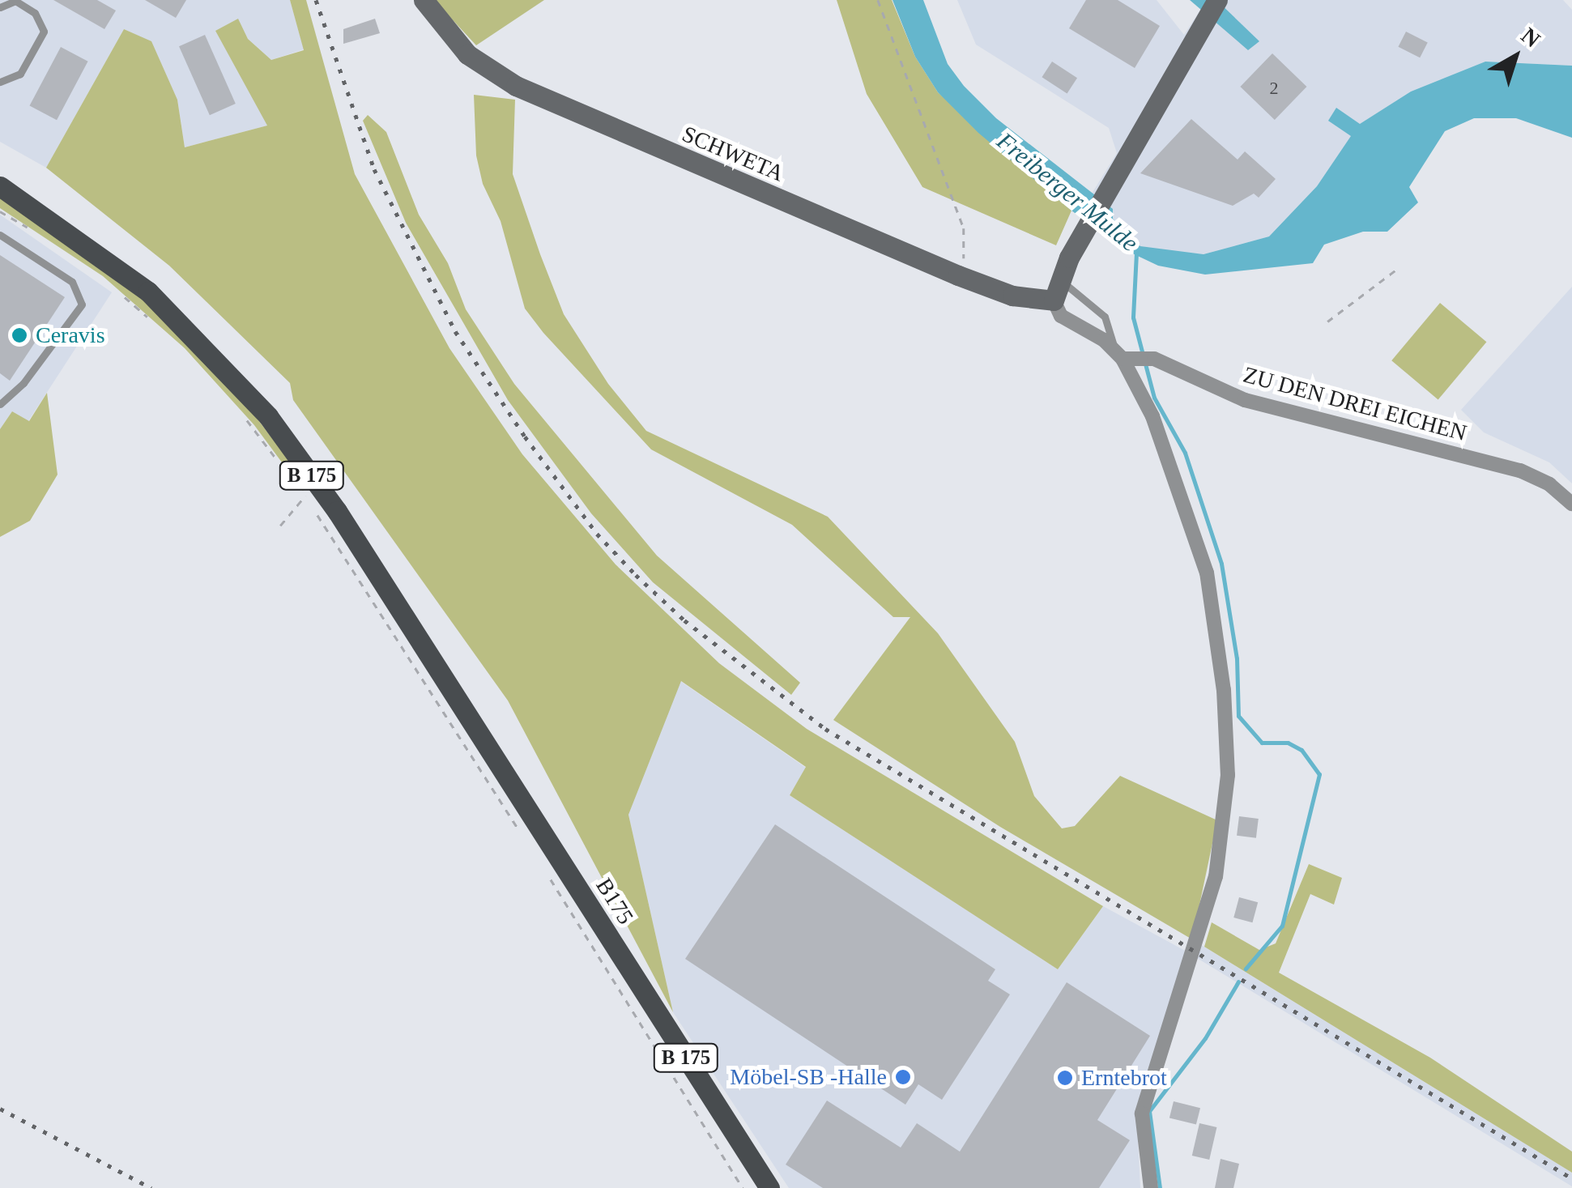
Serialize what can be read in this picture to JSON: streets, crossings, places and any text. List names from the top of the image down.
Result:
{
  "streets": {
    "main road": ["B 175", "B175"],
    "street": ["SCHWETA", "ZU DEN DREI EICHEN"]
  },
  "crossings": [
    ["B 175", "B175"]
  ],
  "water": ["Freiberger Mulde"],
  "places": ["Ceravis", "Möbel-SB -Halle", "Erntebrot"],
  "house_numbers": ["2"],
  "north": "top right"
}
